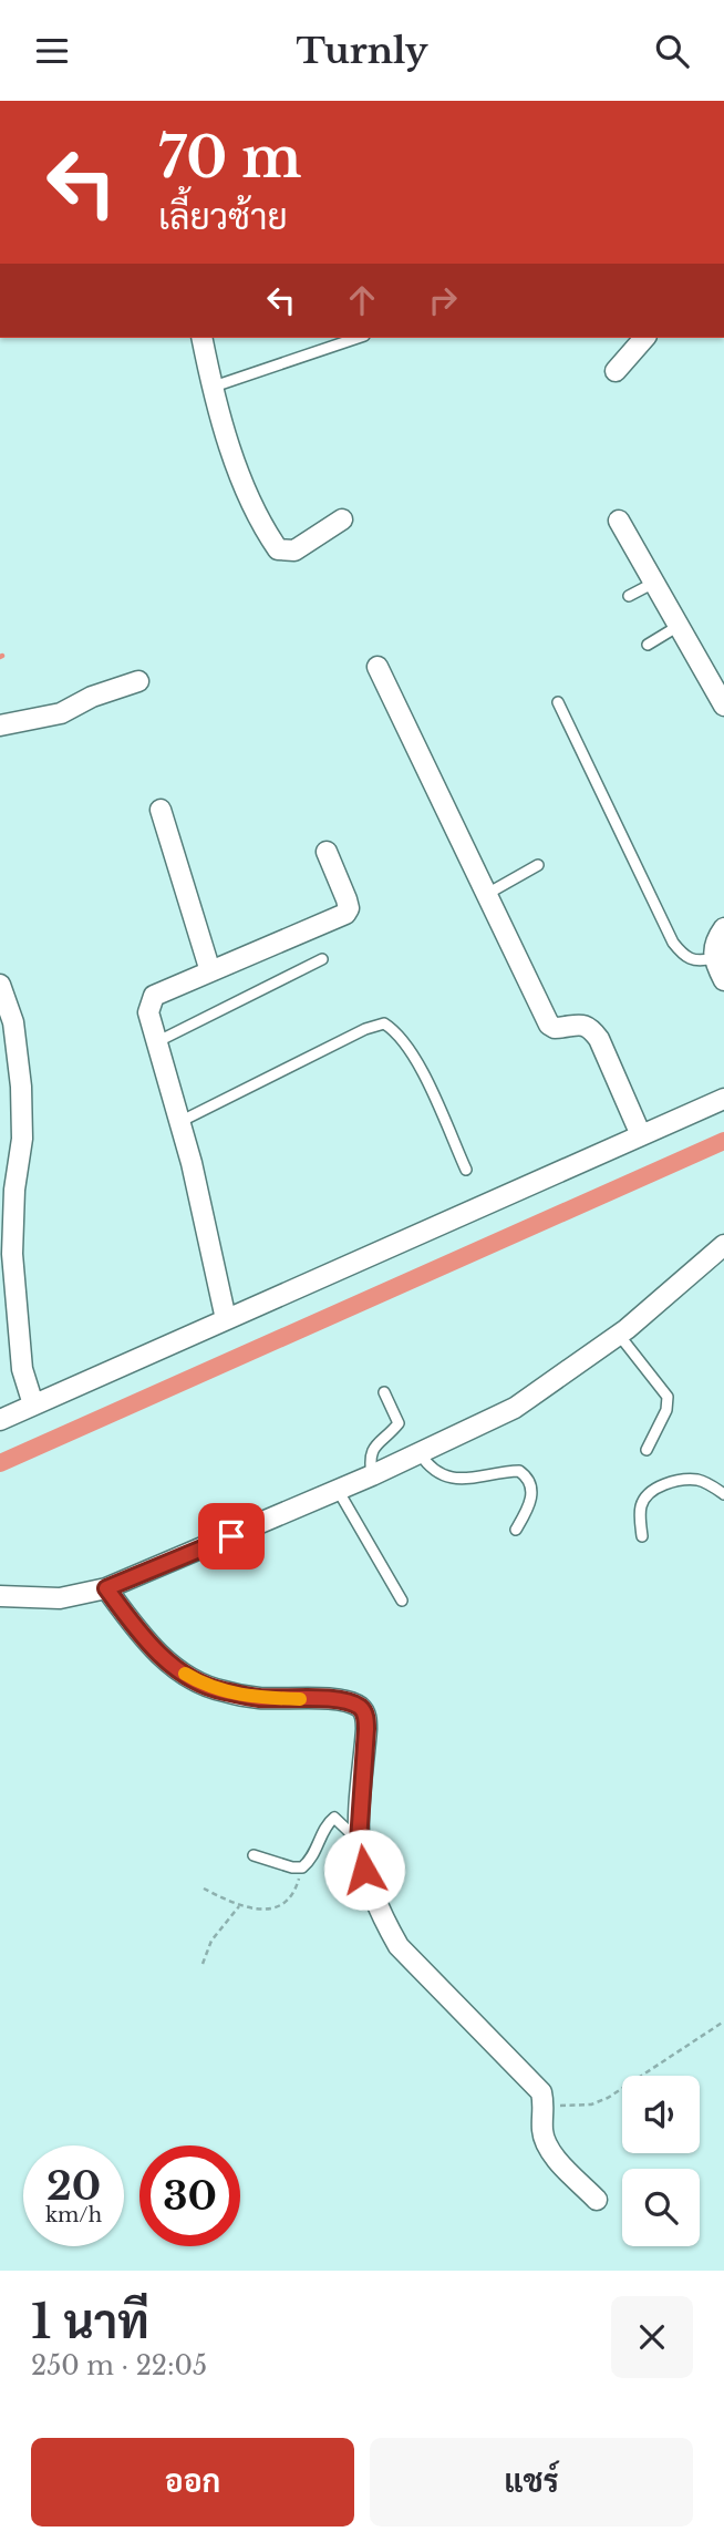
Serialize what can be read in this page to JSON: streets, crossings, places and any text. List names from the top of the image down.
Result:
{
  "page": {
    "header": "Turnly",
    "turn": ["70 m", "เลี้ยวซ้าย"],
    "speed": "20 km/h",
    "limit": "30",
    "heading": ["1 นาที", "250 m · 22:05"],
    "buttons": ["ออก", "แชร์"]
  }
}
